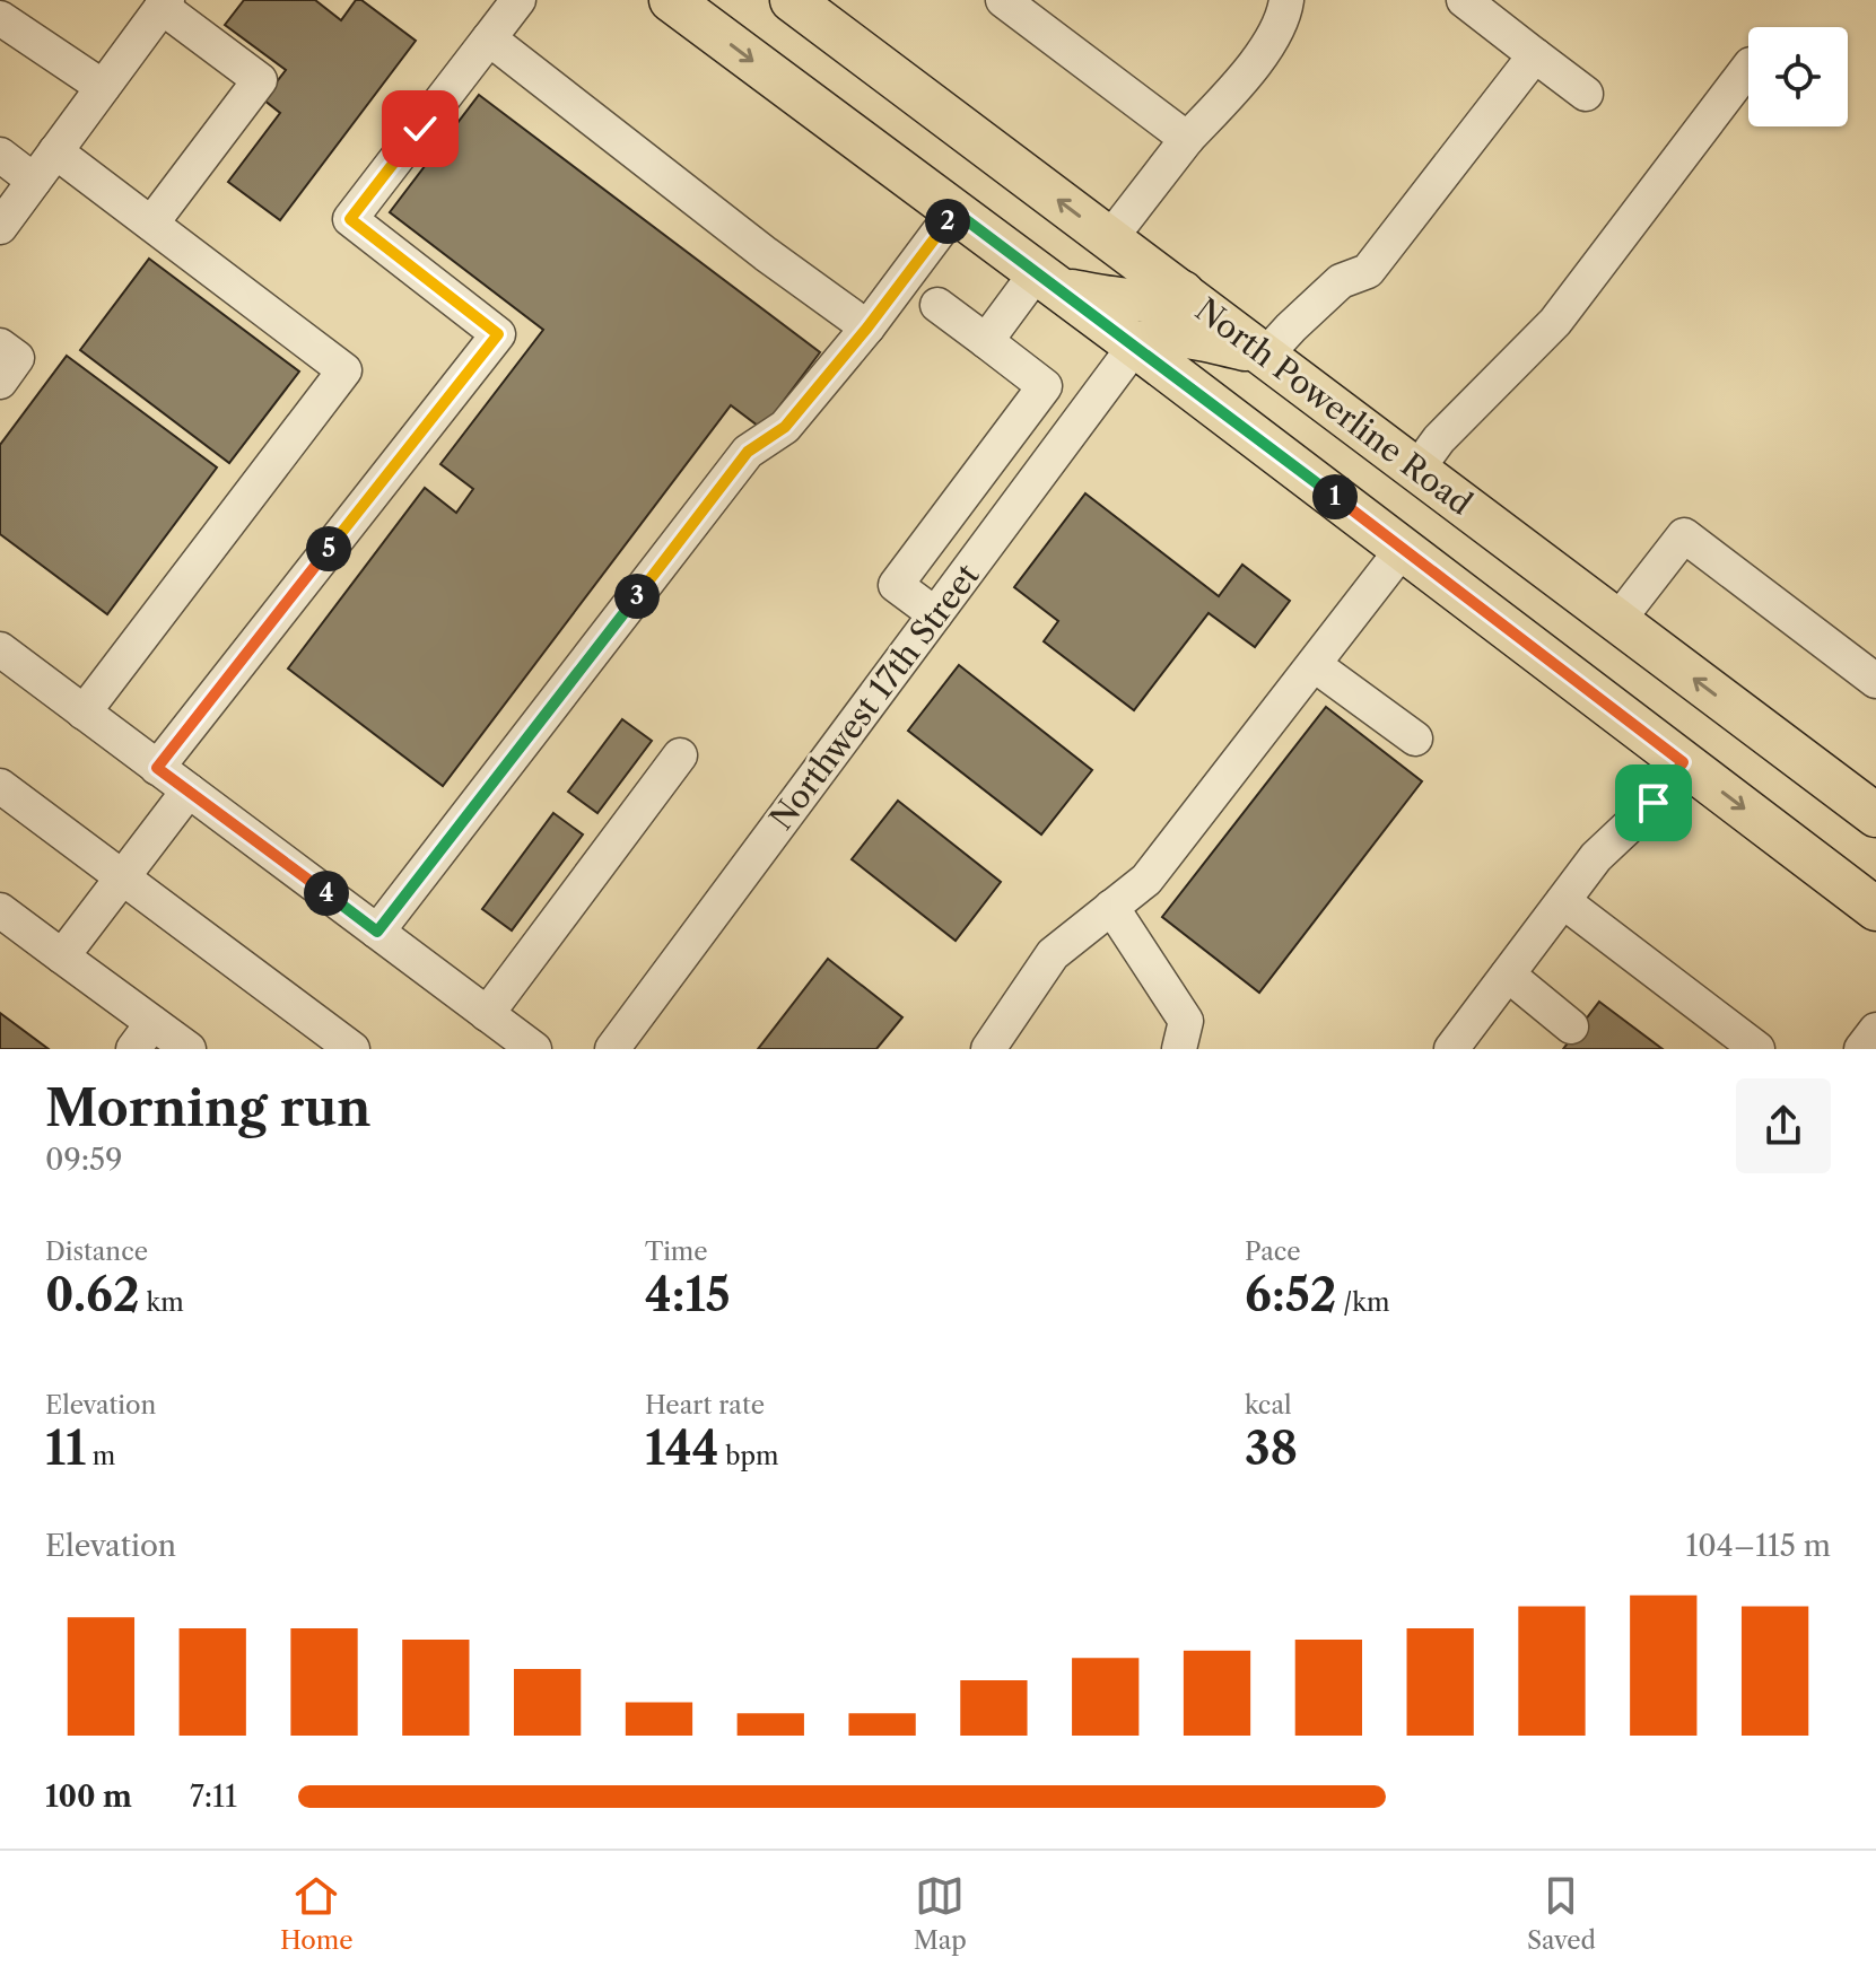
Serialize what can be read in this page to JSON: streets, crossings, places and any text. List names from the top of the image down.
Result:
{
  "streets": {
    "main road": ["North Powerline Road"],
    "street": ["Northwest 17th Street"]
  },
  "page": {
    "pins": [
      "2",
      "1",
      "5",
      "3",
      "4"
    ],
    "heading": ["Morning run", "09:59"],
    "stats": [
      ["Distance", "0.62 km"],
      ["Time", "4:15"],
      ["Pace", "6:52 /km"],
      ["Elevation", "11 m"],
      ["Heart rate", "144 bpm"],
      ["kcal", "38"]
    ],
    "chart": ["Elevation", "104–115 m"],
    "list": [
      {
        "name": "100 m",
        "note": "7:11"
      }
    ],
    "tabs": ["Home", "Map", "Saved"]
  }
}
